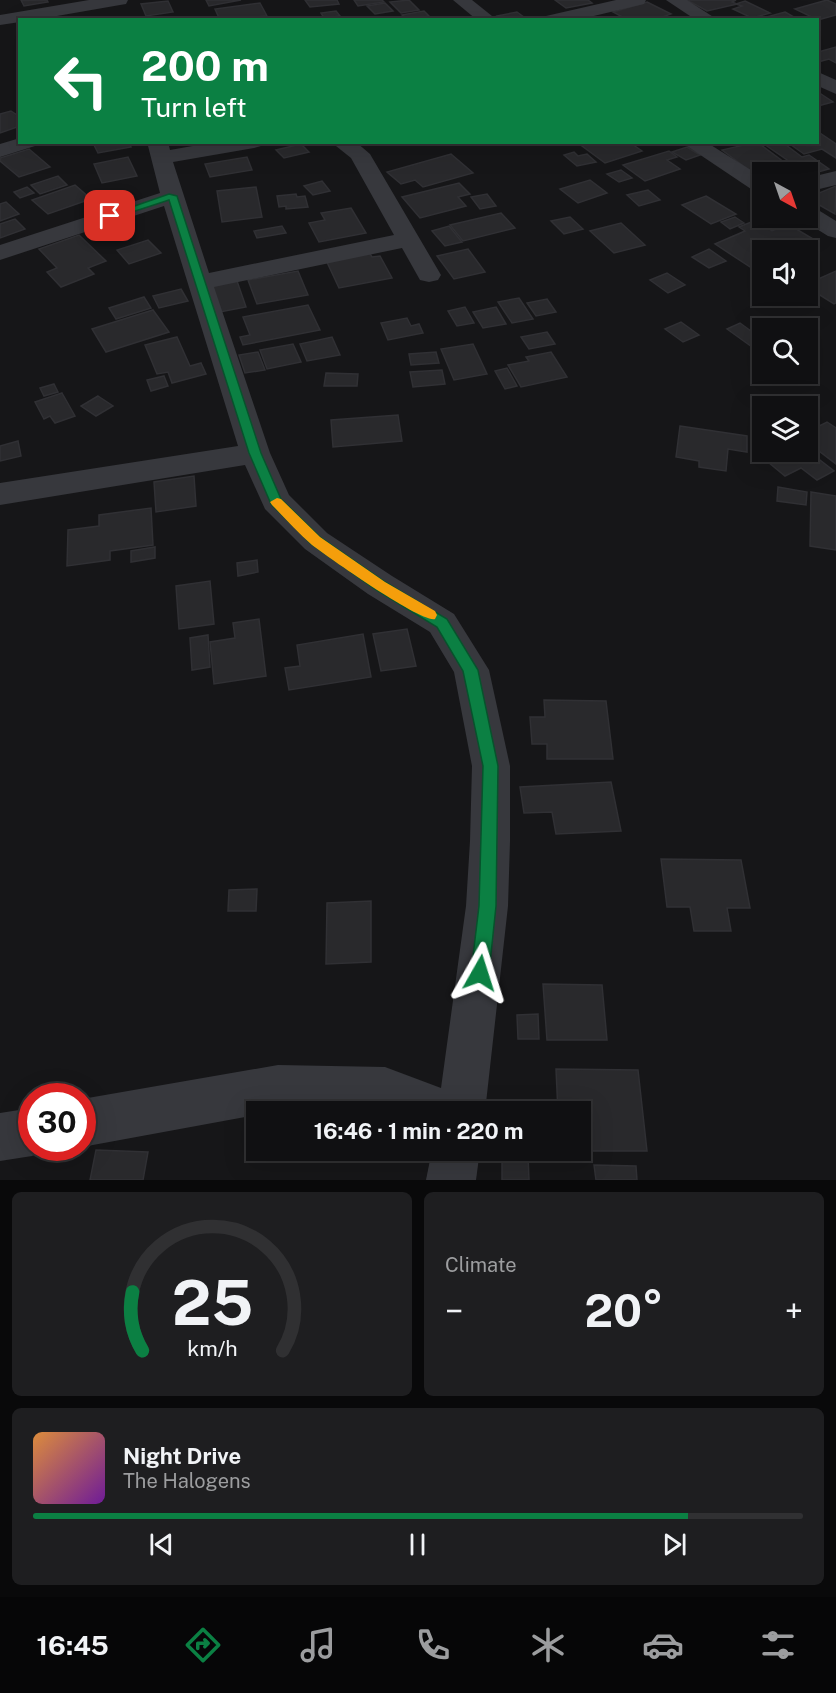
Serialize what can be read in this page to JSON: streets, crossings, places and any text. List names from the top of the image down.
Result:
{
  "north": "bottom right",
  "page": {
    "turn": ["200 m", "Turn left"],
    "limit": "30",
    "trip": "16:46 · 1 min · 220 m",
    "tile": "Climate",
    "heat": ["−", "20°", "+"],
    "song": ["Night Drive", "The Halogens"],
    "tabs": "16:45",
    "gauge": ["25", "km/h"]
  }
}
